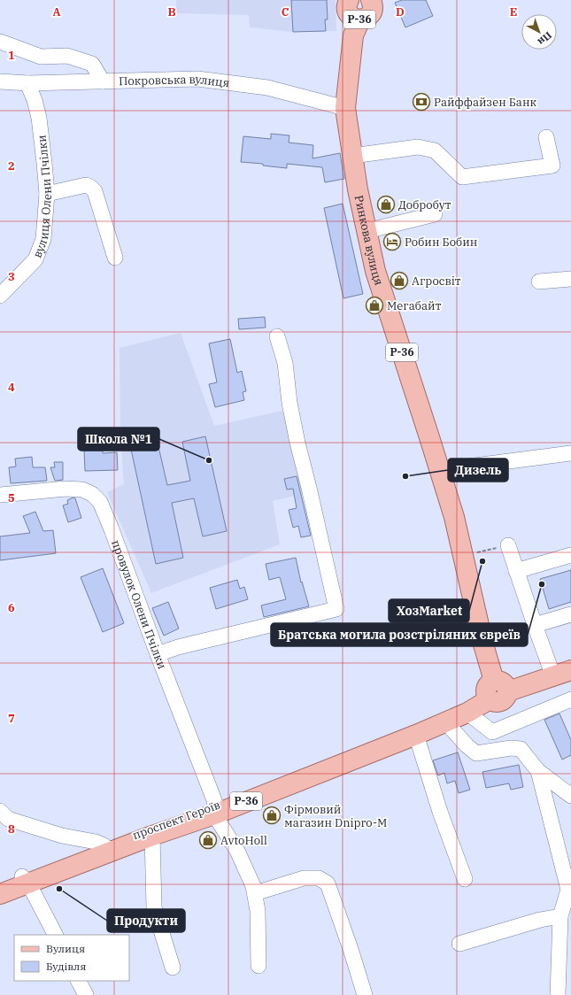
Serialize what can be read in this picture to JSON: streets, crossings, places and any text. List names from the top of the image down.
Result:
{
  "streets": {
    "main road": ["Р-36", "Ринкова вулиця", "проспект Героїв"],
    "street": ["Покровська вулиця", "вулиця Олени Пчілки", "провулок Олени Пчілки"]
  },
  "crossings": [
    ["Покровська вулиця", "вулиця Олени Пчілки"],
    ["Покровська вулиця", "Ринкова вулиця"],
    ["Ринкова вулиця", "проспект Героїв"],
    ["провулок Олени Пчілки", "проспект Героїв"]
  ],
  "places": {
    "bank": ["Райффайзен Банк"],
    "shop": [
      "Добробут",
      "Агросвіт",
      "Мегабайт",
      "Фірмовий магазин Dnipro-M",
      "AvtoHoll"
    ],
    "hotel": ["Робин Бобин"],
    "other": [
      "Школа №1",
      "Дизель",
      "ХозMarket",
      "Братська могила розстріляних євреїв",
      "Продукти"
    ]
  },
  "legend": ["Вулиця", "Будівля"],
  "north": "bottom right",
  "grid": {
    "columns": [
      "A",
      "B",
      "C",
      "D",
      "E"
    ],
    "rows": [
      "1",
      "2",
      "3",
      "4",
      "5",
      "6",
      "7",
      "8"
    ]
  }
}
